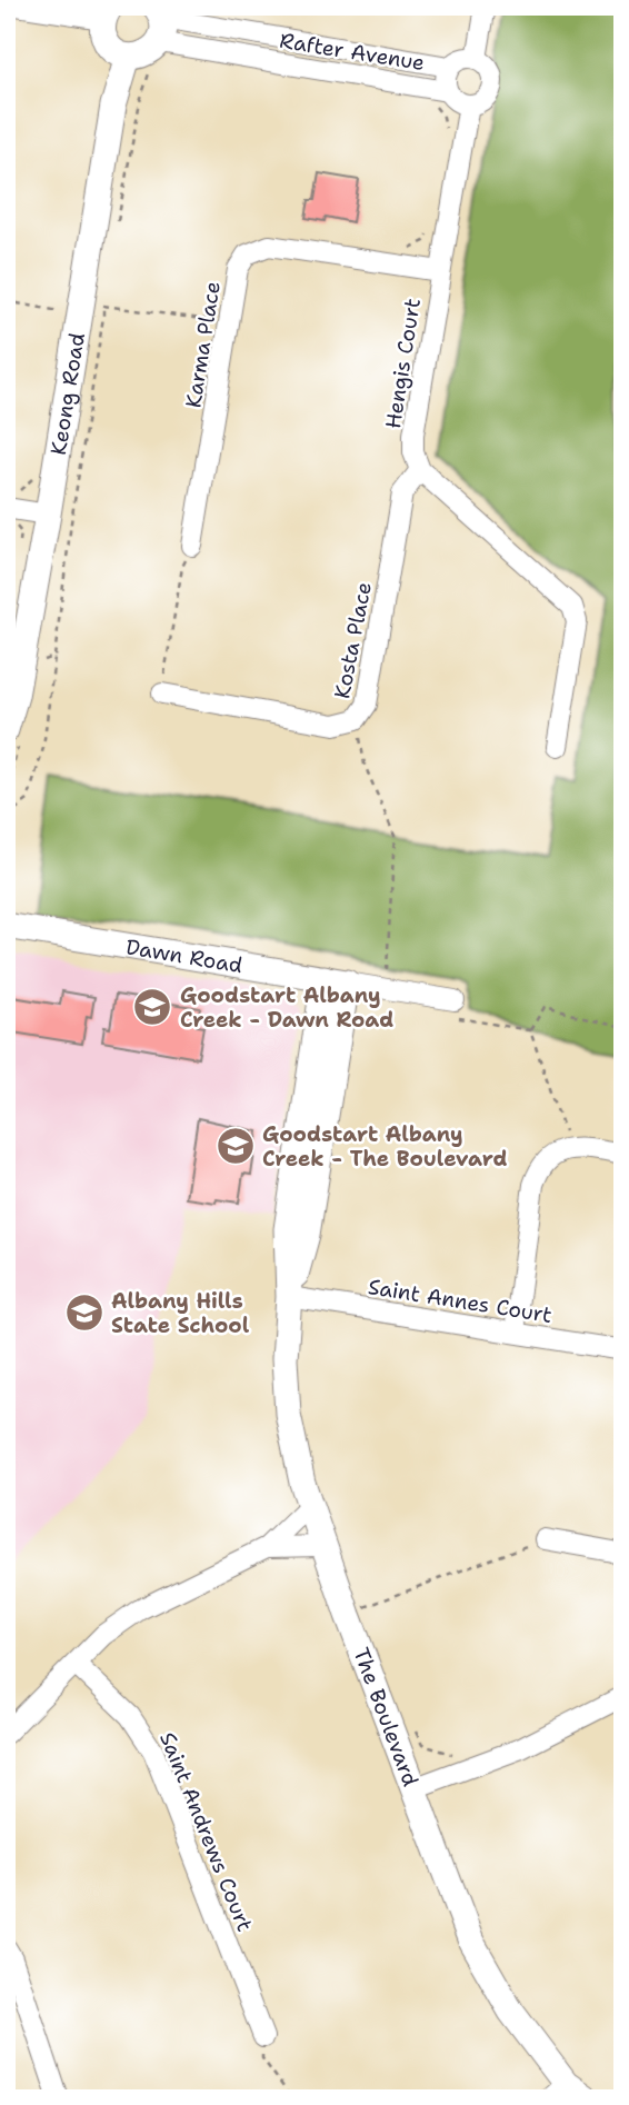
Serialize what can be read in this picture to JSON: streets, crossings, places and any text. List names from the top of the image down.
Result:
{
  "streets": {
    "street": [
      "Rafter Avenue",
      "Karma Place",
      "Hengis Court",
      "Keong Road",
      "Kosta Place",
      "Dawn Road",
      "Saint Annes Court",
      "The Boulevard",
      "Saint Andrews Court"
    ]
  },
  "crossings": [
    ["Rafter Avenue", "Hengis Court"],
    ["Karma Place", "Hengis Court"],
    ["Hengis Court", "Kosta Place"],
    ["Dawn Road", "The Boulevard"],
    ["Saint Annes Court", "The Boulevard"]
  ],
  "places": {
    "school or university": ["Goodstart Albany Creek - Dawn Road", "Goodstart Albany Creek - The Boulevard", "Albany Hills State School"]
  }
}
